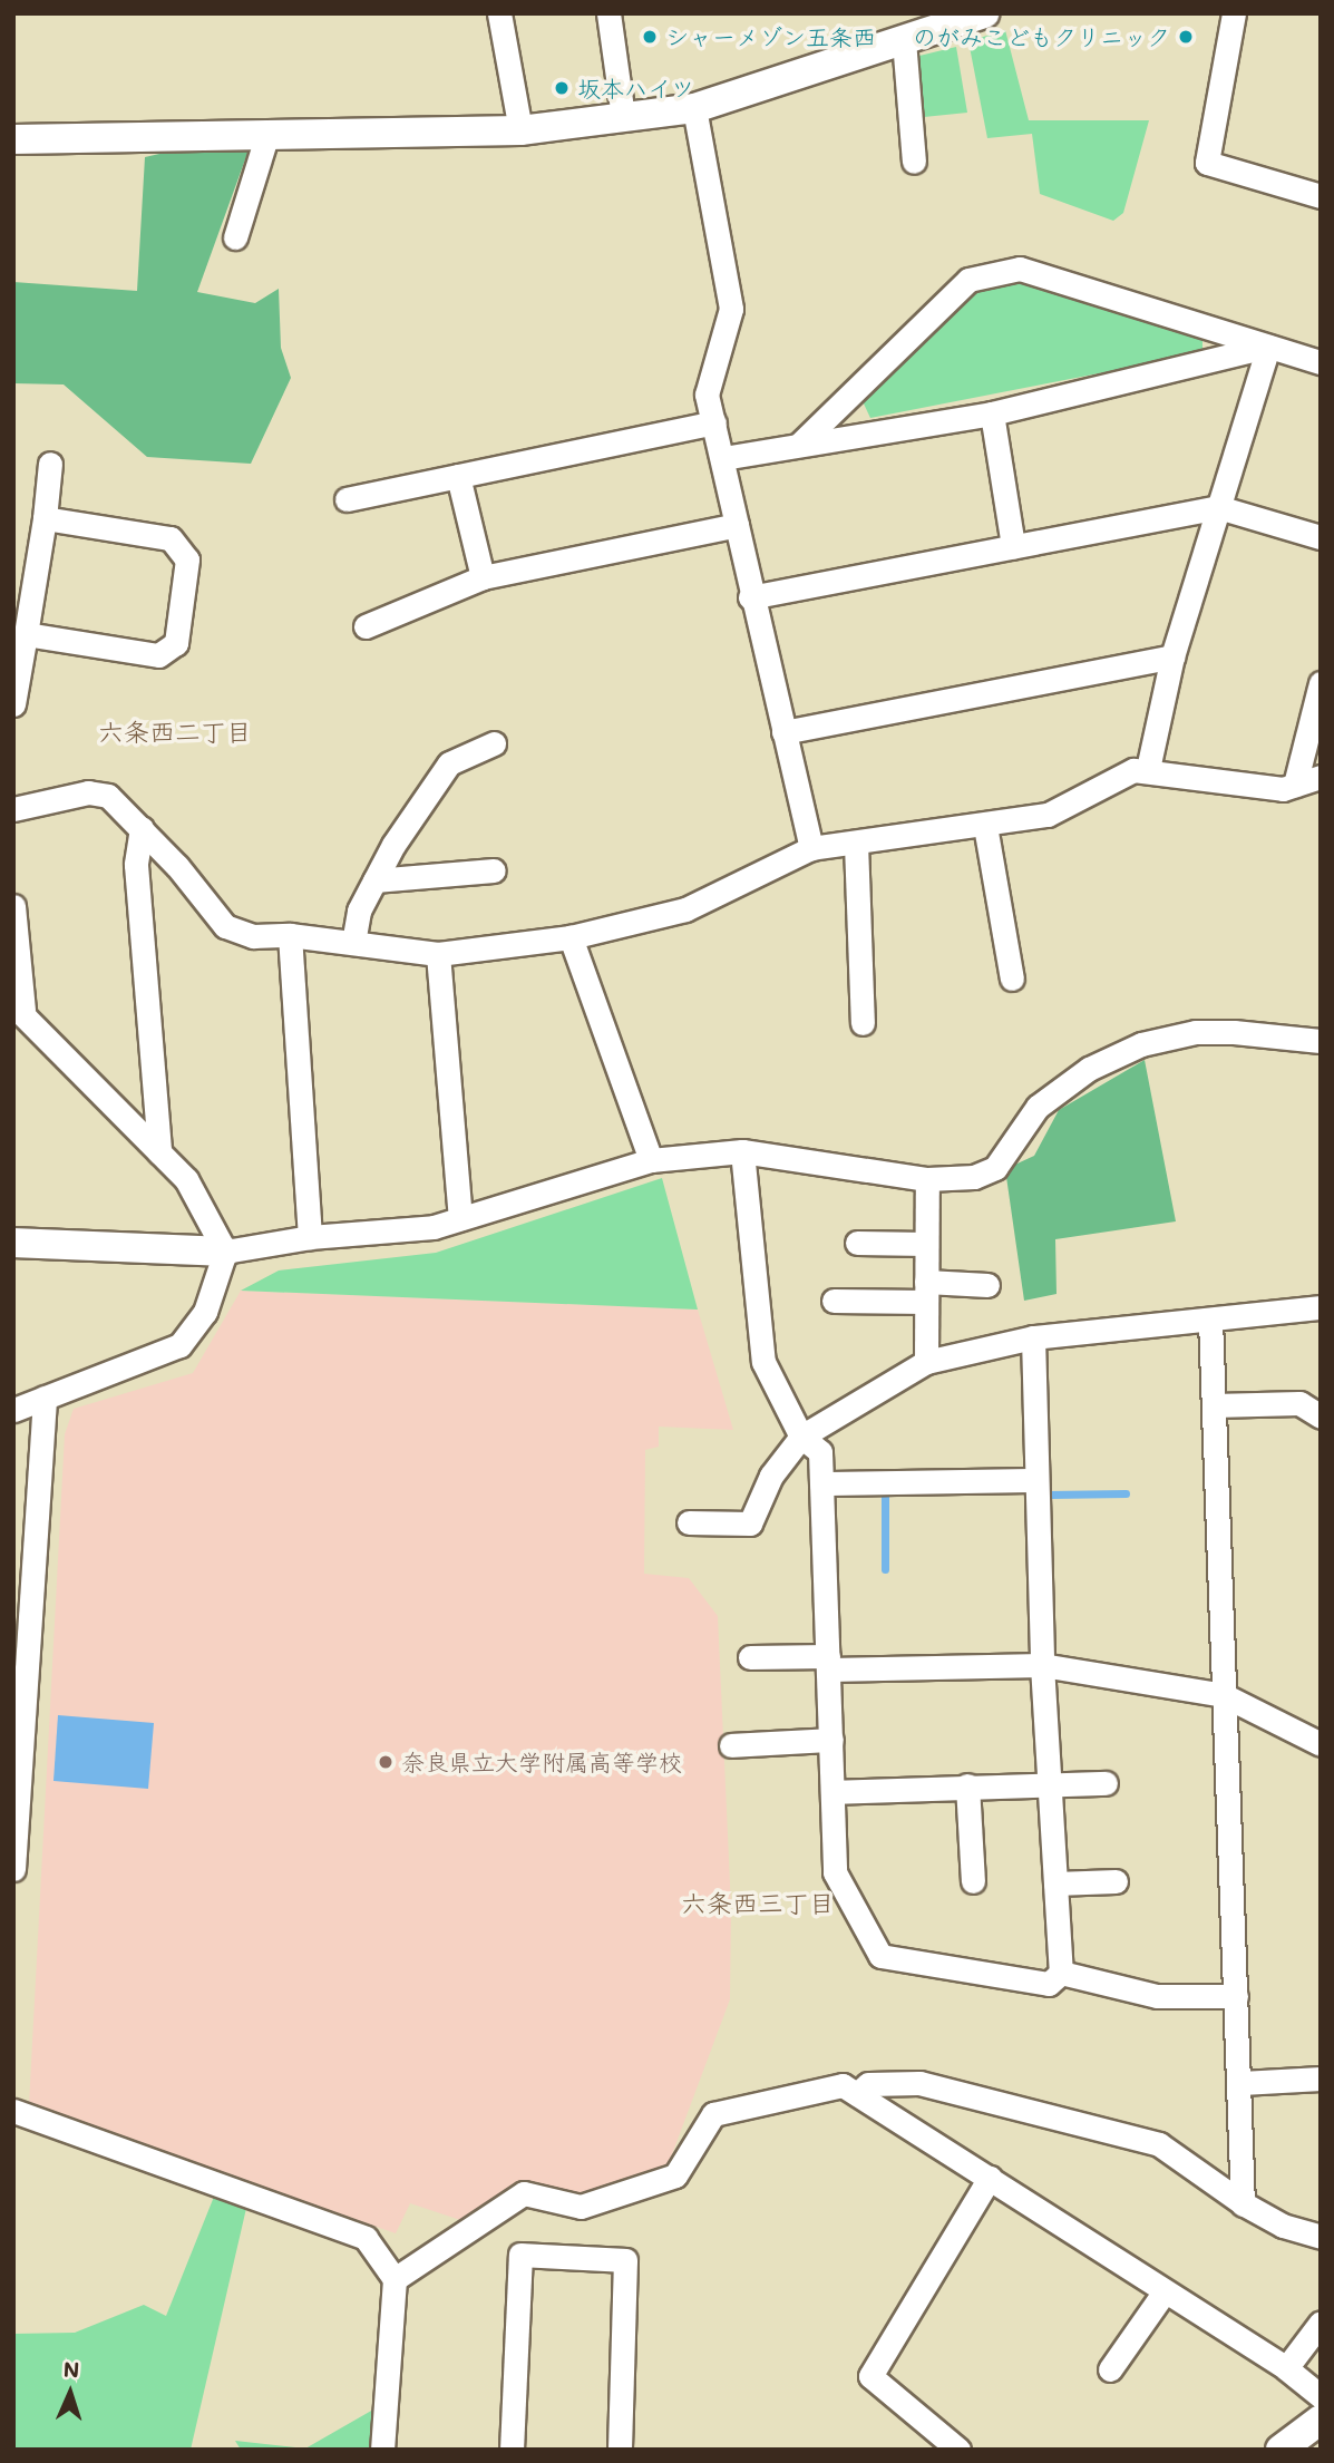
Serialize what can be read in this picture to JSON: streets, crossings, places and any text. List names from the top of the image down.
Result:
{
  "districts": ["六条西二丁目", "六条西三丁目"],
  "places": [
    "シャーメゾン五条西",
    "のがみこどもクリニック",
    "坂本ハイツ",
    "奈良県立大学附属高等学校"
  ],
  "north": "top"
}
